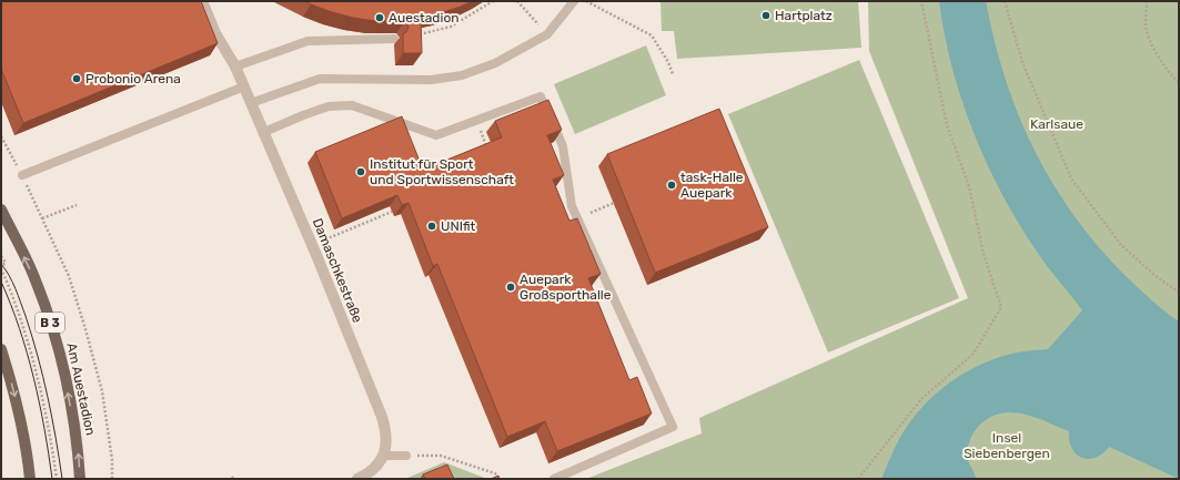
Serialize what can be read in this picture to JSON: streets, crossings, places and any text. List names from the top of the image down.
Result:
{
  "streets": {
    "main road": ["B 3", "Am Auestadion"],
    "street": ["Damaschkestraße"]
  },
  "parks": ["Karlsaue", "Insel Siebenbergen"],
  "places": [
    "Hartplatz",
    "Auestadion",
    "Probonio Arena",
    "Institut für Sport und Sportwissenschaft",
    "task-Halle Auepark",
    "UNIfit",
    "Auepark Großsporthalle"
  ]
}
